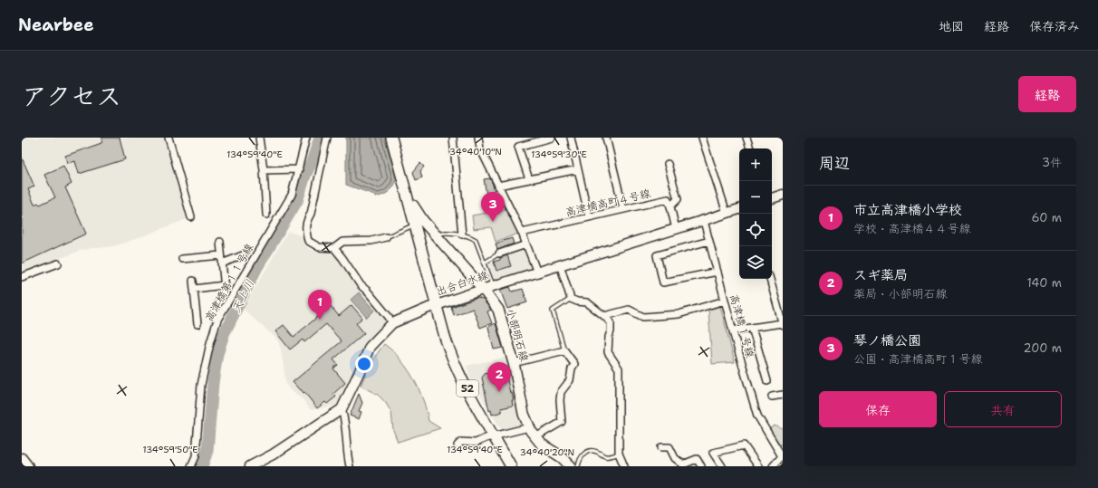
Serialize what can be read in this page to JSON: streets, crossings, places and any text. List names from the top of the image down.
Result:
{
  "streets": {
    "main road": ["小部明石線", "52"],
    "street": [
      "高津橋高町４号線",
      "高津橋第１１号線",
      "出合白水線",
      "高津橋１号線"
    ]
  },
  "crossings": [
    ["出合白水線", "高津橋１号線"],
    ["出合白水線", "小部明石線"]
  ],
  "water": ["天上川"],
  "page": {
    "header": "Nearbee",
    "nav": ["地図", "経路", "保存済み"],
    "title": "アクセス",
    "buttons": [
      "経路",
      ["保存", "共有"]
    ],
    "heading": ["周辺", "3件"],
    "map_buttons": ["+", "−"],
    "list": [
      {
        "mark": "1",
        "name": "市立高津橋小学校",
        "note": "学校 · 高津橋４４号線",
        "value": "60 m"
      },
      {
        "mark": "2",
        "name": "スギ薬局",
        "note": "薬局 · 小部明石線",
        "value": "140 m"
      },
      {
        "mark": "3",
        "name": "琴ノ橋公園",
        "note": "公園 · 高津橋高町１号線",
        "value": "200 m"
      }
    ],
    "pins": ["3", "1", "2"]
  },
  "coordinates": [
    "34°40'10\"N",
    "134°59'40\"E",
    "134°59'30\"E",
    "134°59'50\"E",
    "34°40'20\"N"
  ]
}
